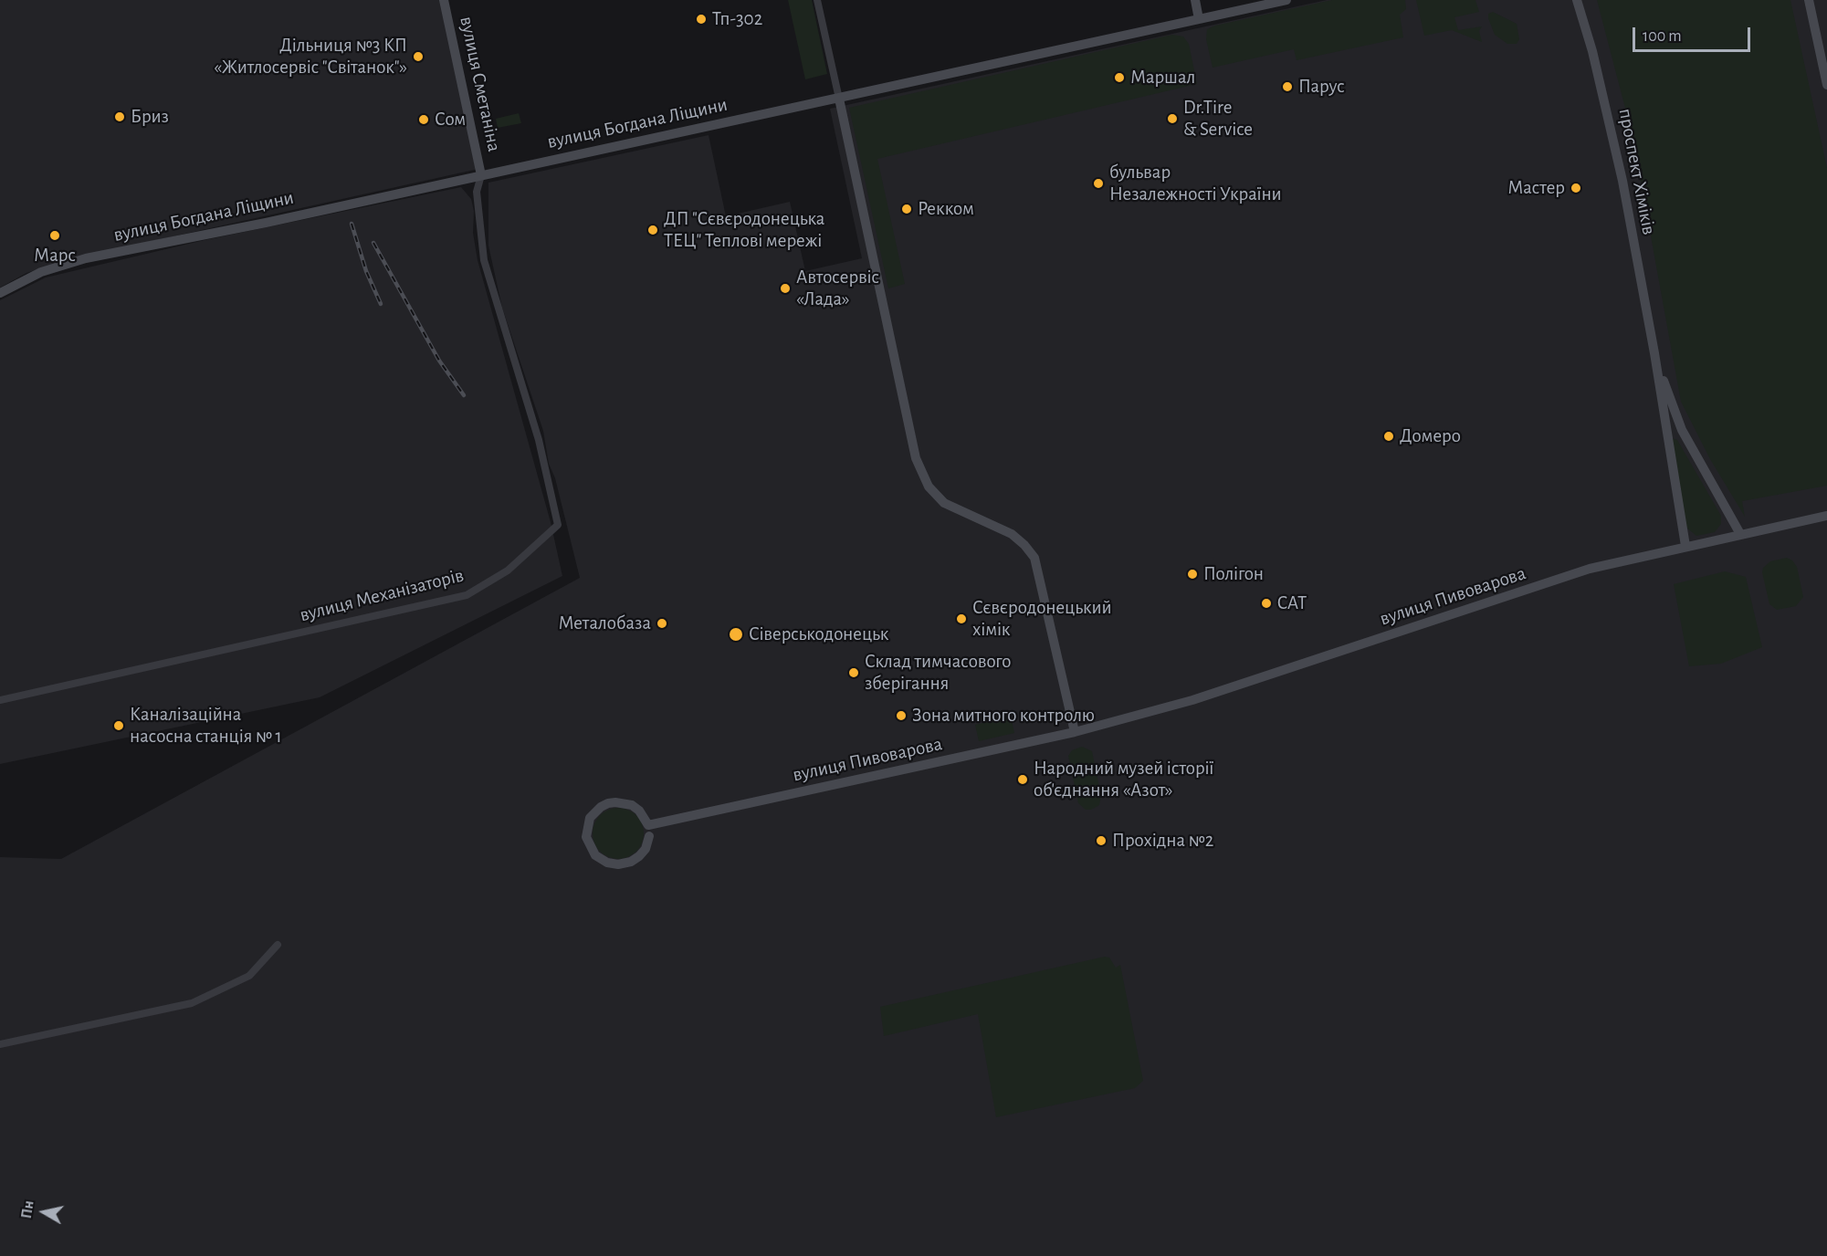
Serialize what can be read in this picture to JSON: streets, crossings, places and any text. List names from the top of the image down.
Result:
{
  "streets": {
    "street": [
      "вулиця Сметаніна",
      "вулиця Богдана Ліщини",
      "проспект Хіміків",
      "вулиця Механізаторів",
      "вулиця Пивоварова"
    ]
  },
  "crossings": [
    ["вулиця Сметаніна", "вулиця Богдана Ліщини"],
    ["вулиця Сметаніна", "вулиця Механізаторів"],
    ["вулиця Богдана Ліщини", "вулиця Механізаторів"],
    ["проспект Хіміків", "вулиця Пивоварова"]
  ],
  "places": [
    "Тп-302",
    "Дільниця №3 КП «Житлосервіс \"Світанок\"»",
    "Маршал",
    "Парус",
    "Бриз",
    "Dr.Tire & Service",
    "Сом",
    "бульвар Незалежності України",
    "Мастер",
    "Рекком",
    "ДП \"Сєвєродонецька ТЕЦ\" Теплові мережі",
    "Марс",
    "Автосервіс «Лада»",
    "Домеро",
    "Полігон",
    "CAT",
    "Сєвєродонецький хімік",
    "Металобаза",
    "Сіверськодонецьк",
    "Склад тимчасового зберігання",
    "Зона митного контролю",
    "Каналізаційна насосна станція № 1",
    "Народний музей історії об'єднання «Азот»",
    "Прохідна №2"
  ],
  "scale_bar": "100 m",
  "north": "left"
}
